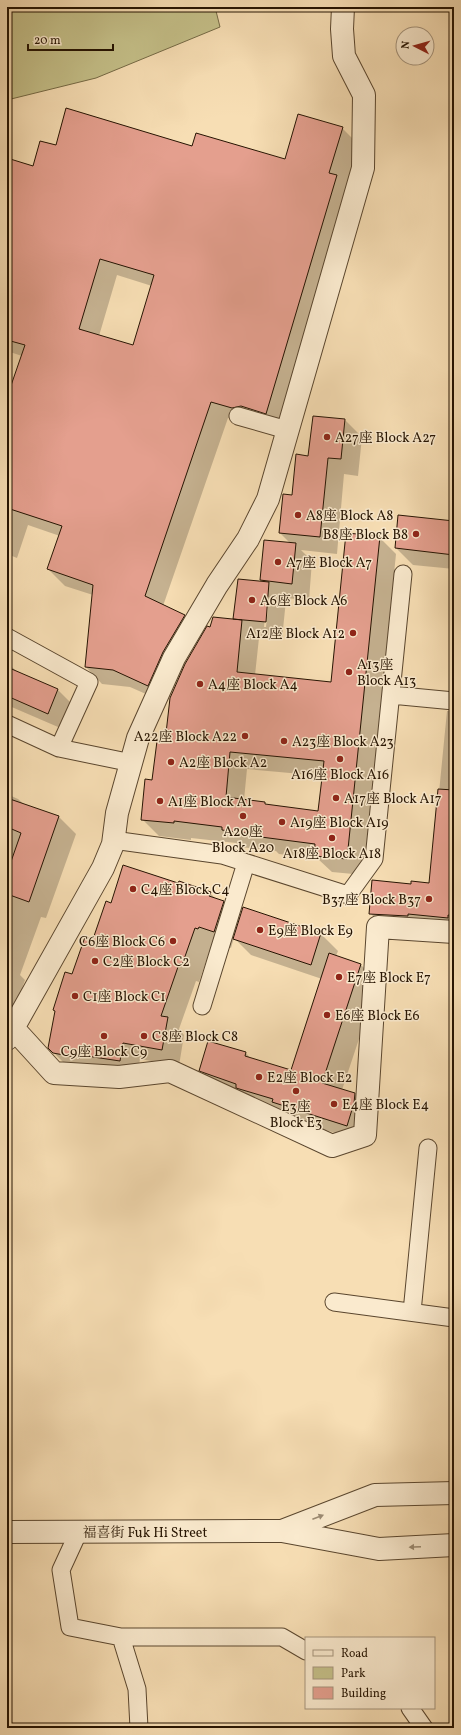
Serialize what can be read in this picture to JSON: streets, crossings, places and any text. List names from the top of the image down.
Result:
{
  "streets": {
    "street": ["福喜街 Fuk Hi Street"]
  },
  "places": [
    "A27座 Block A27",
    "A8座 Block A8",
    "B8座 Block B8",
    "A7座 Block A7",
    "A6座 Block A6",
    "A12座 Block A12",
    "A13座 Block A13",
    "A4座 Block A4",
    "A22座 Block A22",
    "A23座 Block A23",
    "A16座 Block A16",
    "A2座 Block A2",
    "A17座 Block A17",
    "A1座 Block A1",
    "A20座 Block A20",
    "A19座 Block A19",
    "A18座 Block A18",
    "C4座 Block C4",
    "B37座 Block B37",
    "E9座 Block E9",
    "C6座 Block C6",
    "C2座 Block C2",
    "E7座 Block E7",
    "C1座 Block C1",
    "E6座 Block E6",
    "C9座 Block C9",
    "C8座 Block C8",
    "E2座 Block E2",
    "E3座 Block E3",
    "E4座 Block E4"
  ],
  "legend": ["Road", "Park", "Building"],
  "scale_bar": "20 m",
  "north": "left"
}
